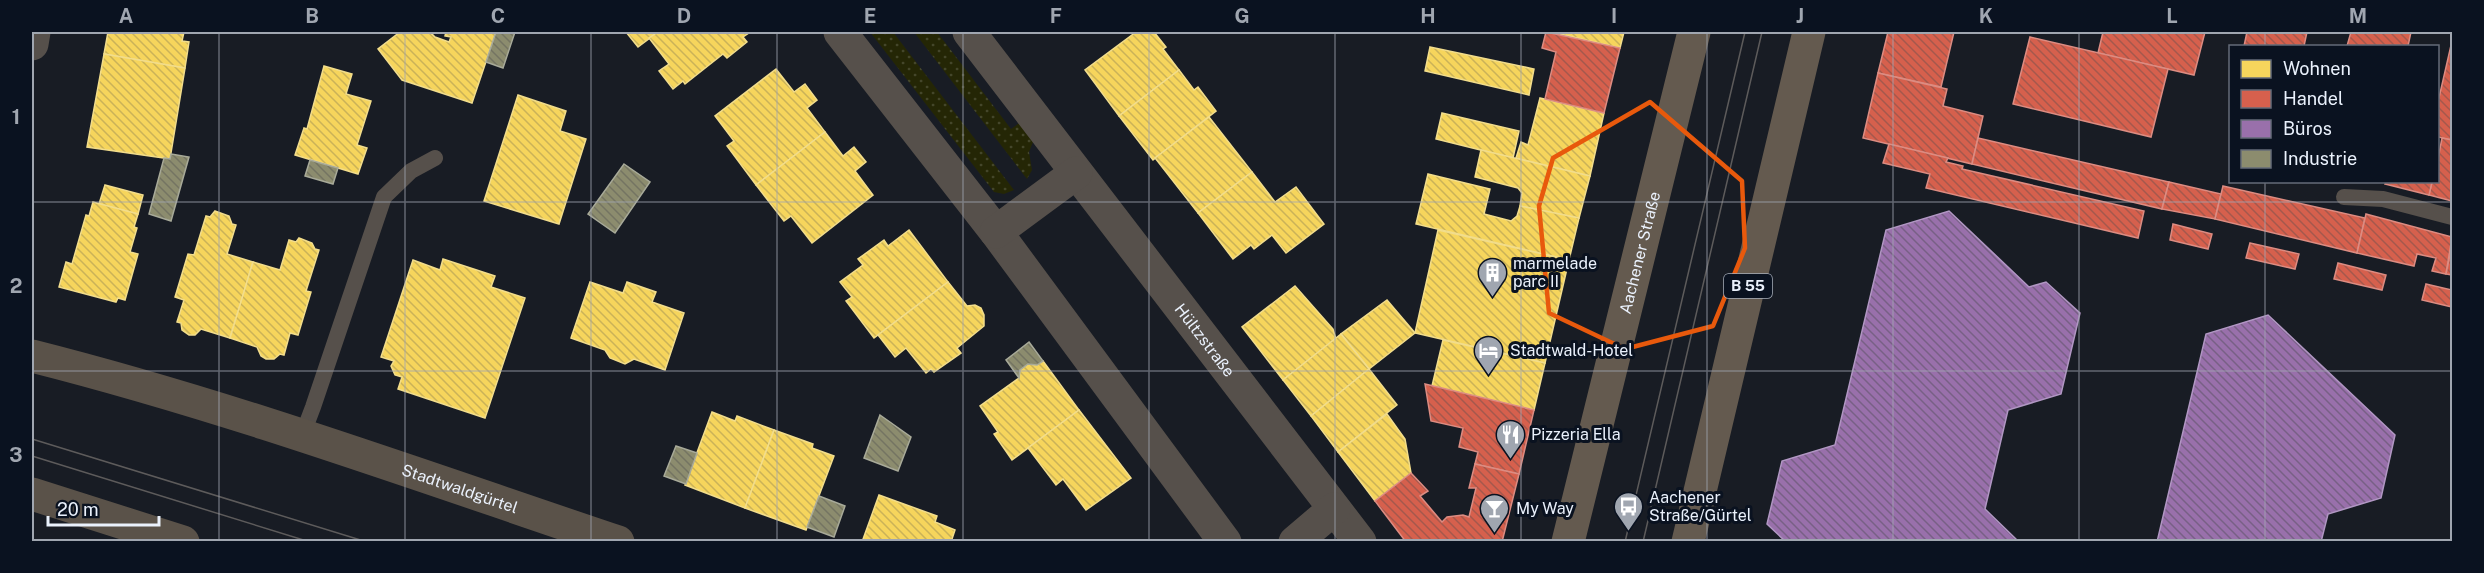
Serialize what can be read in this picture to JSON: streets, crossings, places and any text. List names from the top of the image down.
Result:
{
  "streets": {
    "main road": ["Aachener Straße", "B 55", "Stadtwaldgürtel"],
    "street": ["Hültzstraße"]
  },
  "places": {
    "building": ["marmelade parc II"],
    "hotel": ["Stadtwald-Hotel"],
    "restaurant": ["Pizzeria Ella"],
    "bus stop": ["Aachener Straße/Gürtel"],
    "bar": ["My Way"]
  },
  "legend": [
    "Wohnen",
    "Handel",
    "Büros",
    "Industrie"
  ],
  "scale_bar": "20 m",
  "grid": {
    "columns": [
      "A",
      "B",
      "C",
      "D",
      "E",
      "F",
      "G",
      "H",
      "I",
      "J",
      "K",
      "L",
      "M"
    ],
    "rows": ["1", "2", "3"]
  }
}
